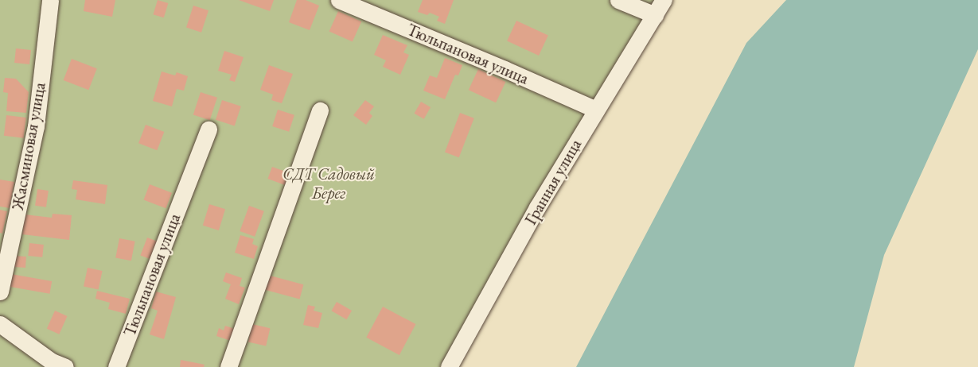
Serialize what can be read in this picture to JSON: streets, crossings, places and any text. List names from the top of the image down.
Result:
{
  "streets": {
    "street": ["Тюльпановая улица", "Жасминовая улица", "Гранная улица"]
  },
  "crossings": [
    ["Тюльпановая улица", "Гранная улица"]
  ],
  "parks": ["СДТ Садовый Берег"]
}
